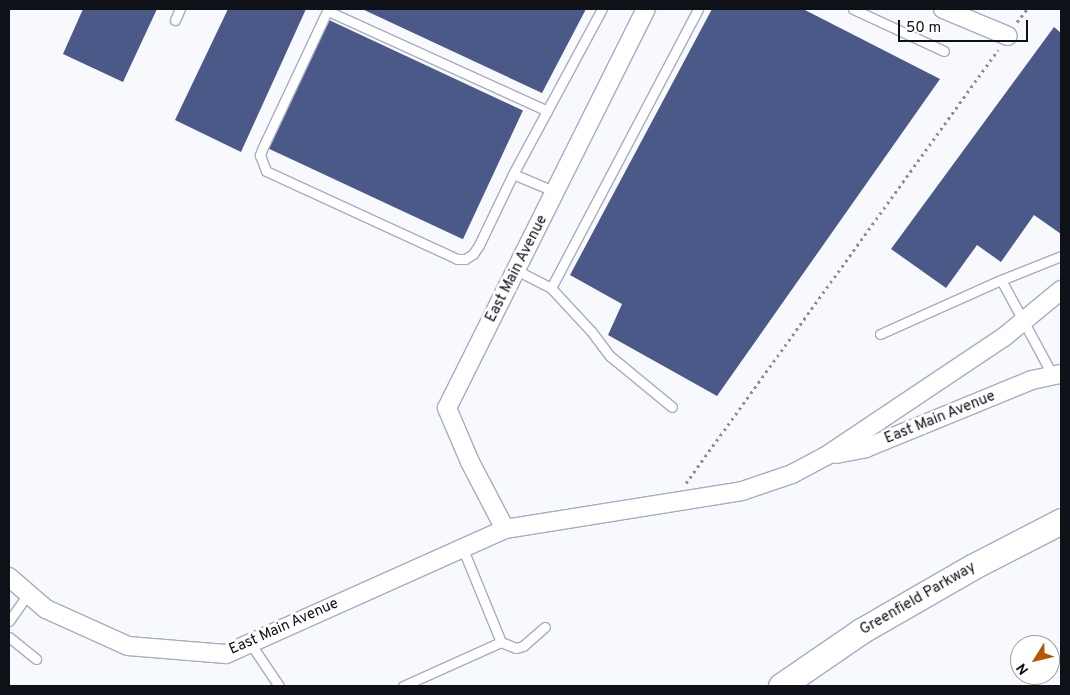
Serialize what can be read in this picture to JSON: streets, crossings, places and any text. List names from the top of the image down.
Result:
{
  "streets": {
    "main road": ["Greenfield Parkway"],
    "street": ["East Main Avenue"]
  },
  "scale_bar": "50 m",
  "north": "bottom left"
}
